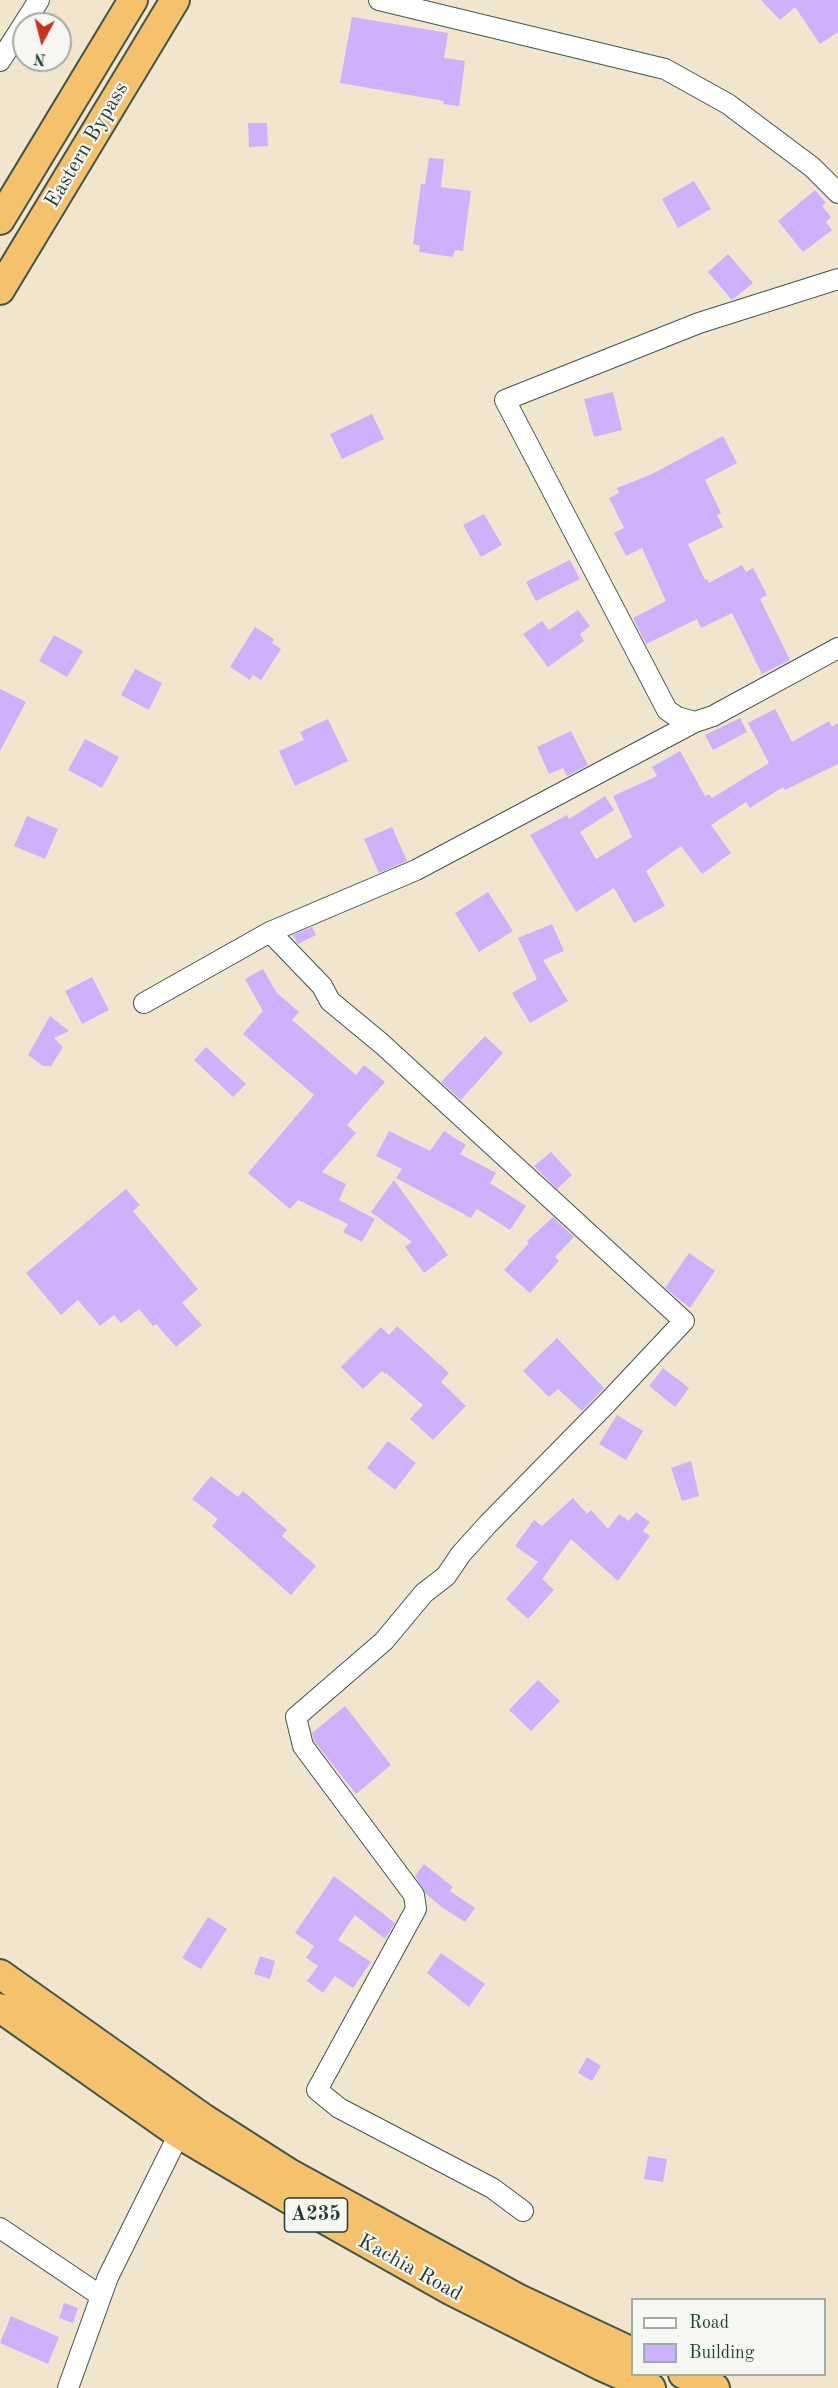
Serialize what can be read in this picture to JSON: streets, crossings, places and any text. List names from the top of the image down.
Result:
{
  "streets": {
    "highway": ["Eastern Bypass", "A235", "Kachia Road"]
  },
  "legend": ["Road", "Building"],
  "north": "bottom"
}
